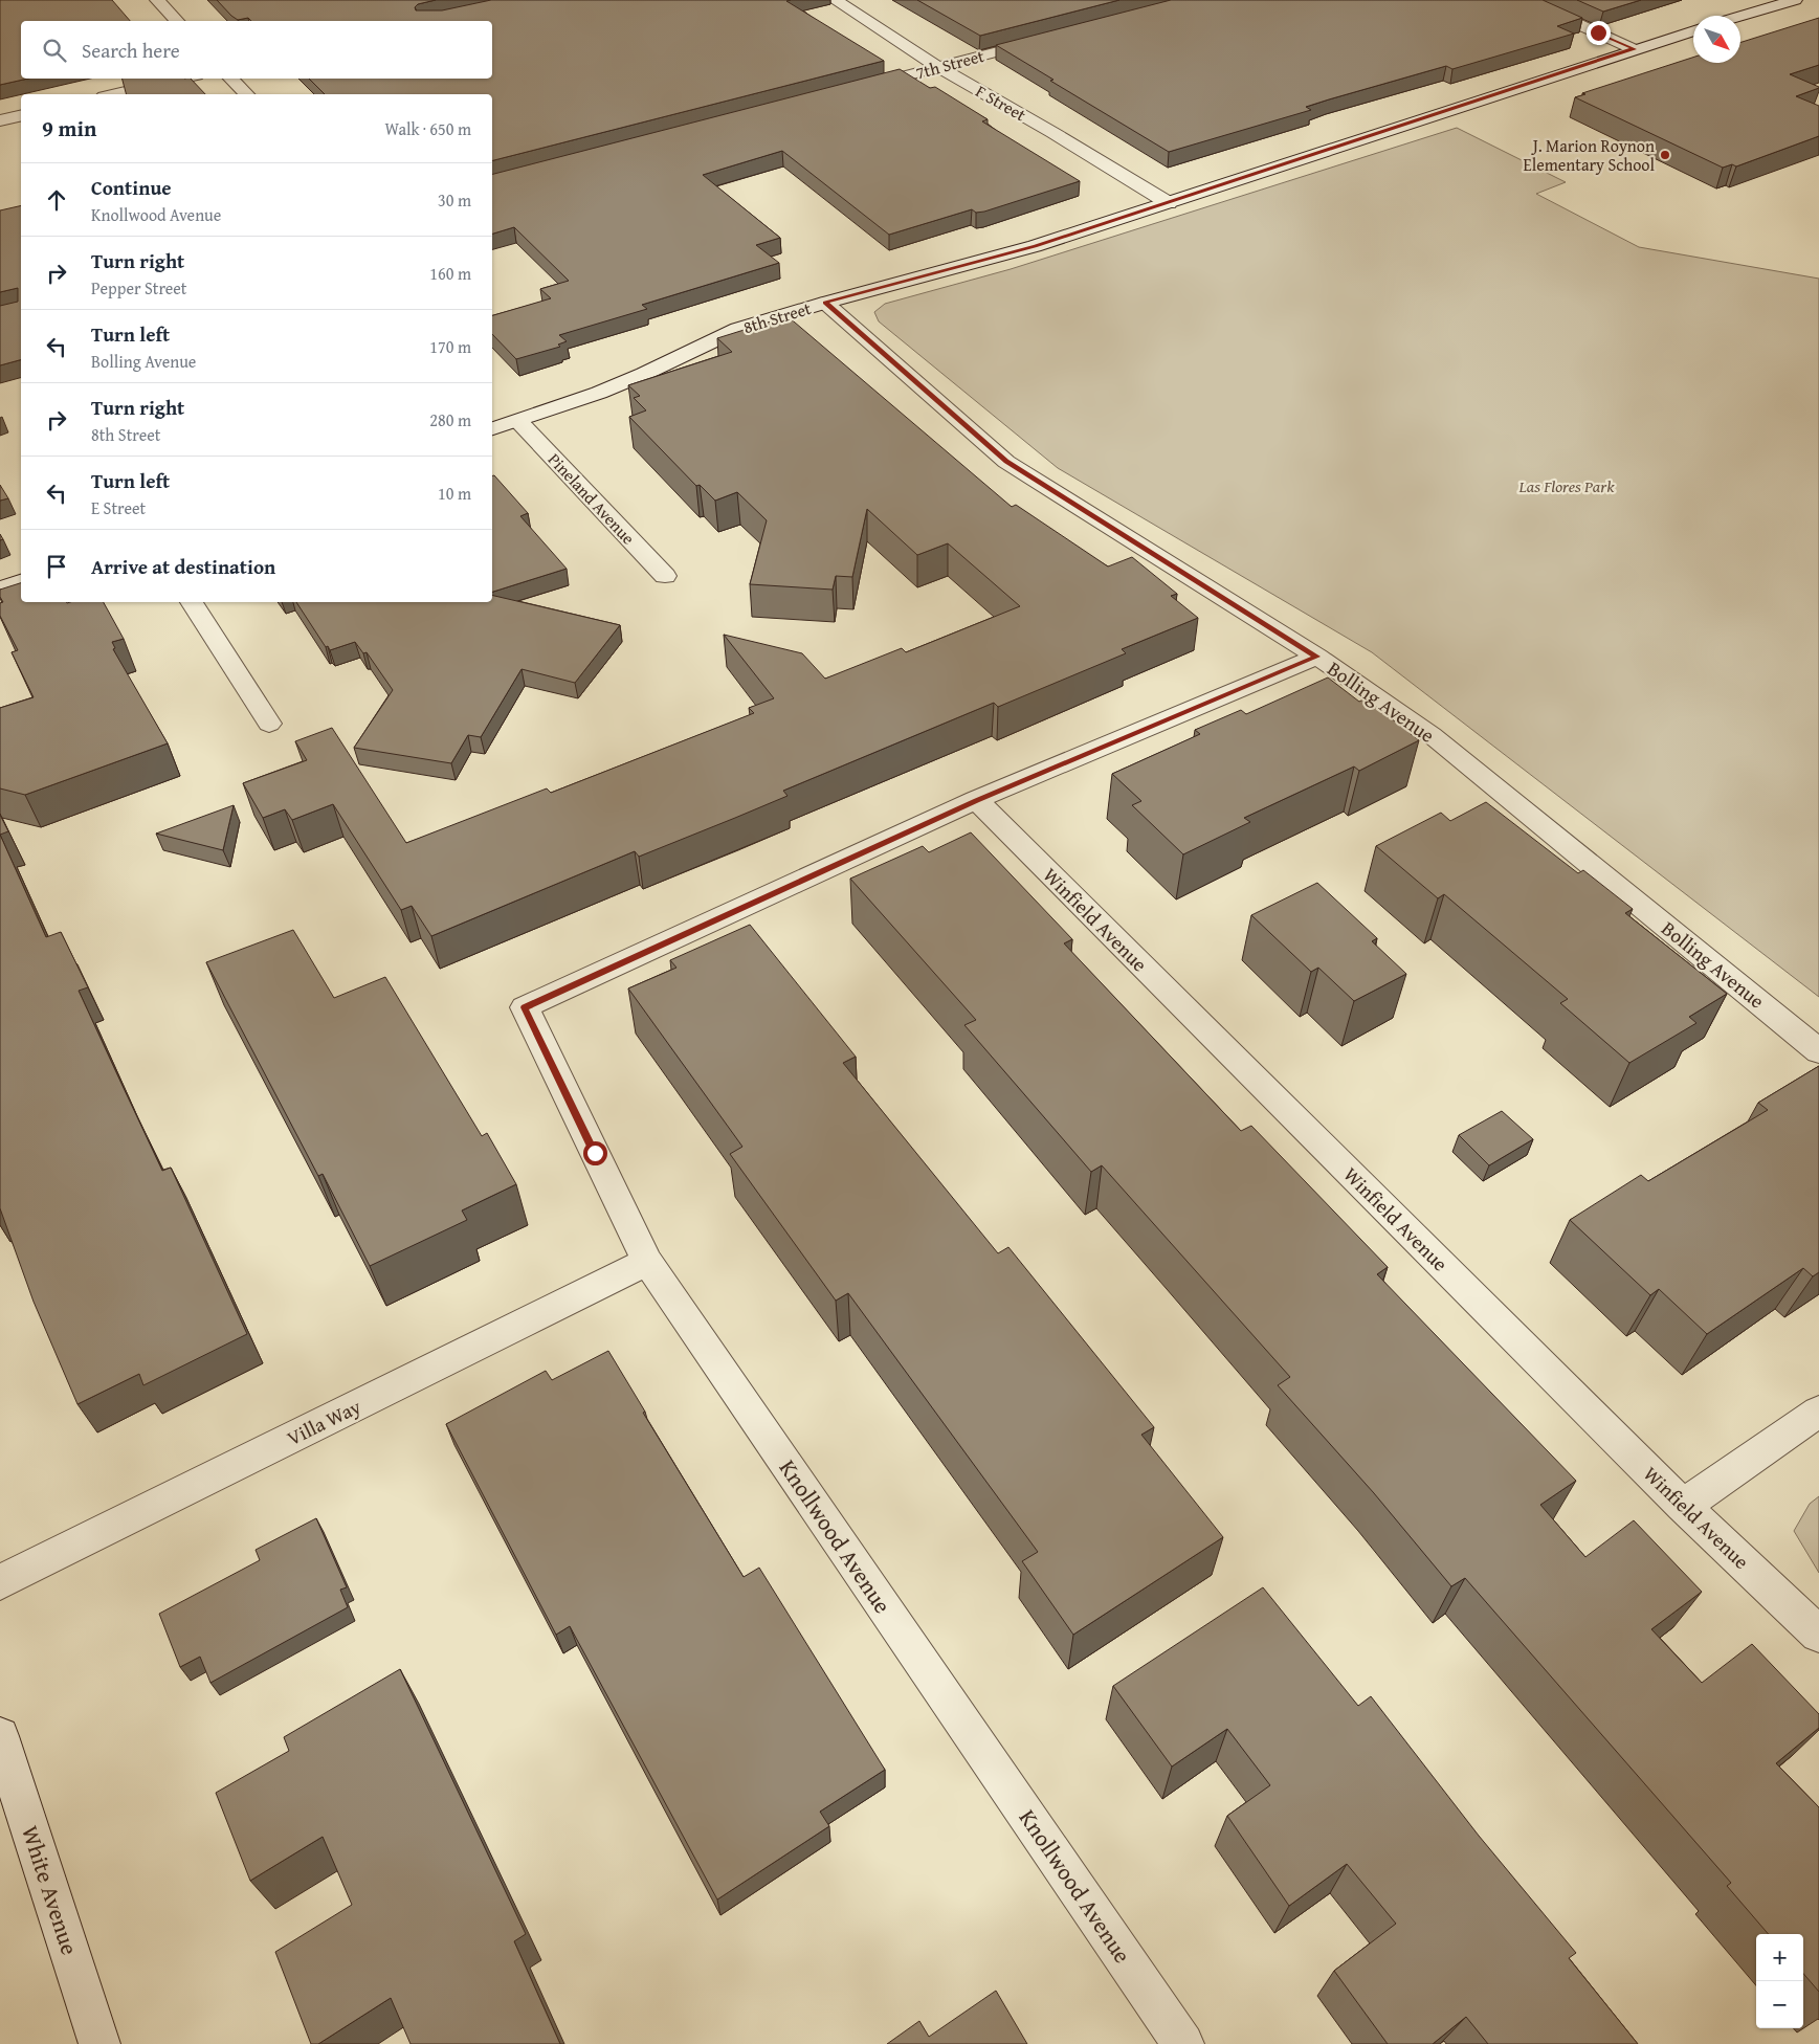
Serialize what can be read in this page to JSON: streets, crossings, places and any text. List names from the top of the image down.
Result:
{
  "streets": {
    "street": [
      "7th Street",
      "F Street",
      "8th Street",
      "Pineland Avenue",
      "Bolling Avenue",
      "Winfield Avenue",
      "Villa Way",
      "Knollwood Avenue",
      "White Avenue"
    ]
  },
  "crossings": [
    ["7th Street", "F Street"],
    ["F Street", "8th Street"],
    ["8th Street", "Pineland Avenue"],
    ["8th Street", "Bolling Avenue"],
    ["Winfield Avenue", "Knollwood Avenue"],
    ["Villa Way", "Knollwood Avenue"]
  ],
  "parks": ["Las Flores Park"],
  "places": ["J. Marion Roynon Elementary School"],
  "north": "bottom right",
  "page": {
    "search": "Search here",
    "heading": ["9 min", "Walk · 650 m"],
    "list": [
      ["Continue", "Knollwood Avenue", "30 m"],
      ["Turn right", "Pepper Street", "160 m"],
      ["Turn left", "Bolling Avenue", "170 m"],
      ["Turn right", "8th Street", "280 m"],
      ["Turn left", "E Street", "10 m"],
      "Arrive at destination"
    ],
    "map_buttons": ["+", "−"]
  }
}
